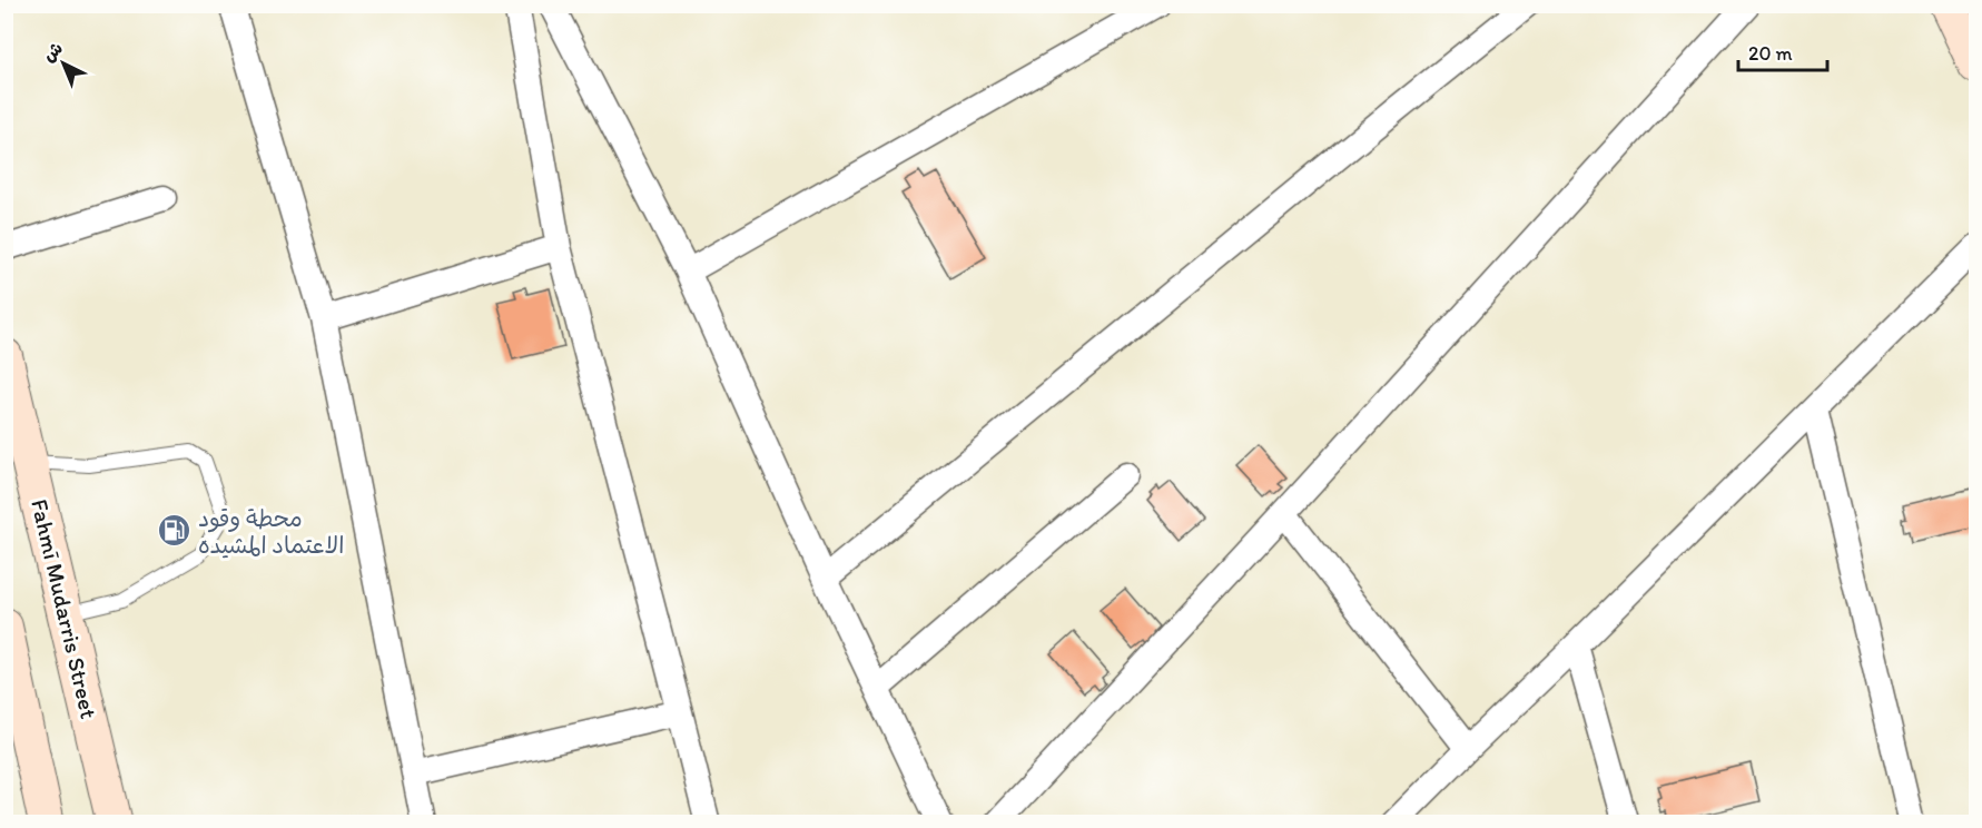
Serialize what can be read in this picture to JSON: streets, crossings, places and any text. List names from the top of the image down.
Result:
{
  "streets": {
    "street": ["Fahmī Mudarris Street"]
  },
  "places": {
    "fuel station": ["محطة وقود الاعتماد المشيده"]
  },
  "scale_bar": "20 m",
  "north": "top left"
}
